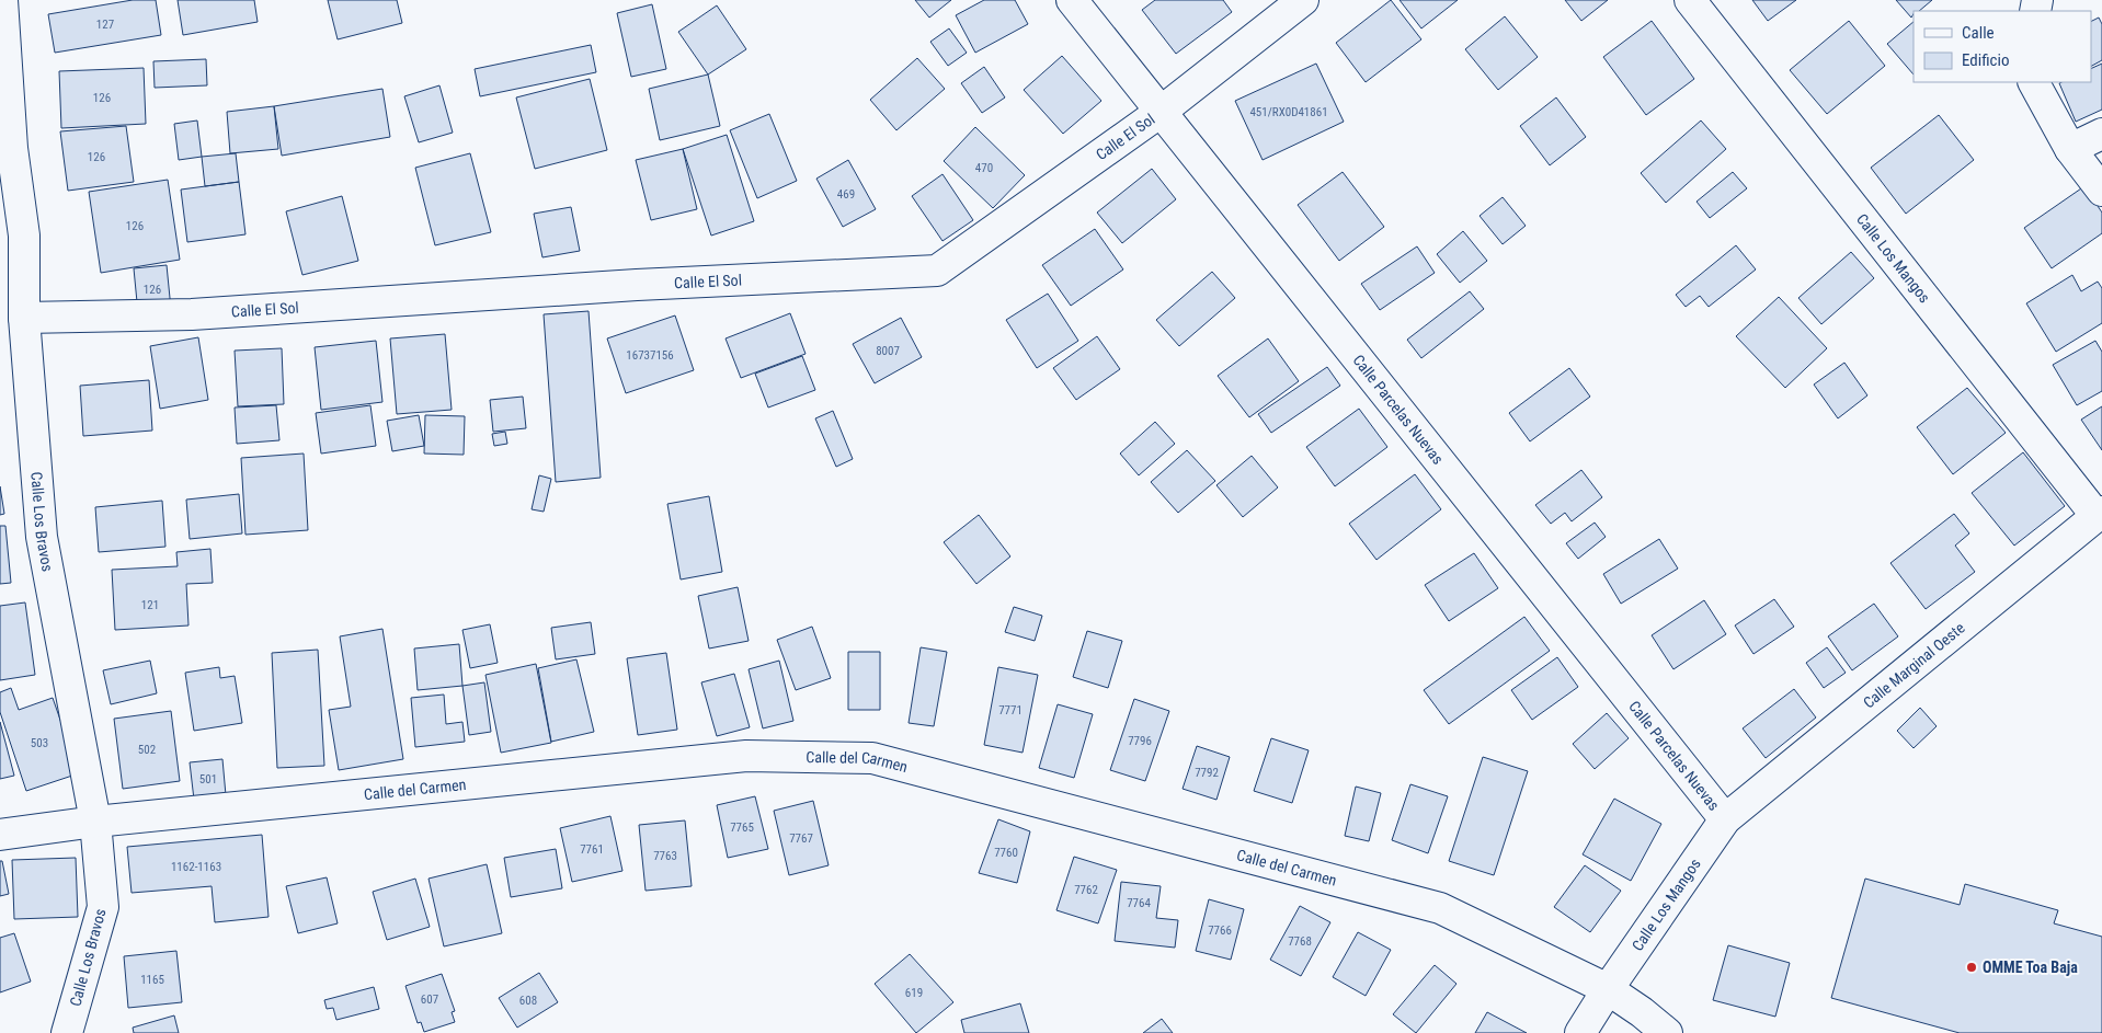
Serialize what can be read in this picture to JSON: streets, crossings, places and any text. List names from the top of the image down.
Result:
{
  "streets": {
    "street": [
      "Calle El Sol",
      "Calle Los Mangos",
      "Calle Parcelas Nuevas",
      "Calle Los Bravos",
      "Calle Marginal Oeste",
      "Calle del Carmen"
    ]
  },
  "crossings": [
    ["Calle El Sol", "Calle Parcelas Nuevas"],
    ["Calle El Sol", "Calle Los Bravos"],
    ["Calle Los Mangos", "Calle Parcelas Nuevas"],
    ["Calle Los Mangos", "Calle Marginal Oeste"],
    ["Calle Los Mangos", "Calle del Carmen"],
    ["Calle Parcelas Nuevas", "Calle Marginal Oeste"],
    ["Calle Los Bravos", "Calle del Carmen"]
  ],
  "places": ["OMME Toa Baja"],
  "house_numbers": [
    "127",
    "126",
    "451/RX0D41861",
    "126",
    "470",
    "469",
    "126",
    "126",
    "8007",
    "16737156",
    "121",
    "7771",
    "7796",
    "503",
    "502",
    "7792",
    "501",
    "7765",
    "7767",
    "7761",
    "7760",
    "7763",
    "1162-1163",
    "7762",
    "7764",
    "7766",
    "7768",
    "1165",
    "619",
    "607",
    "608"
  ],
  "legend": ["Calle", "Edificio"]
}
